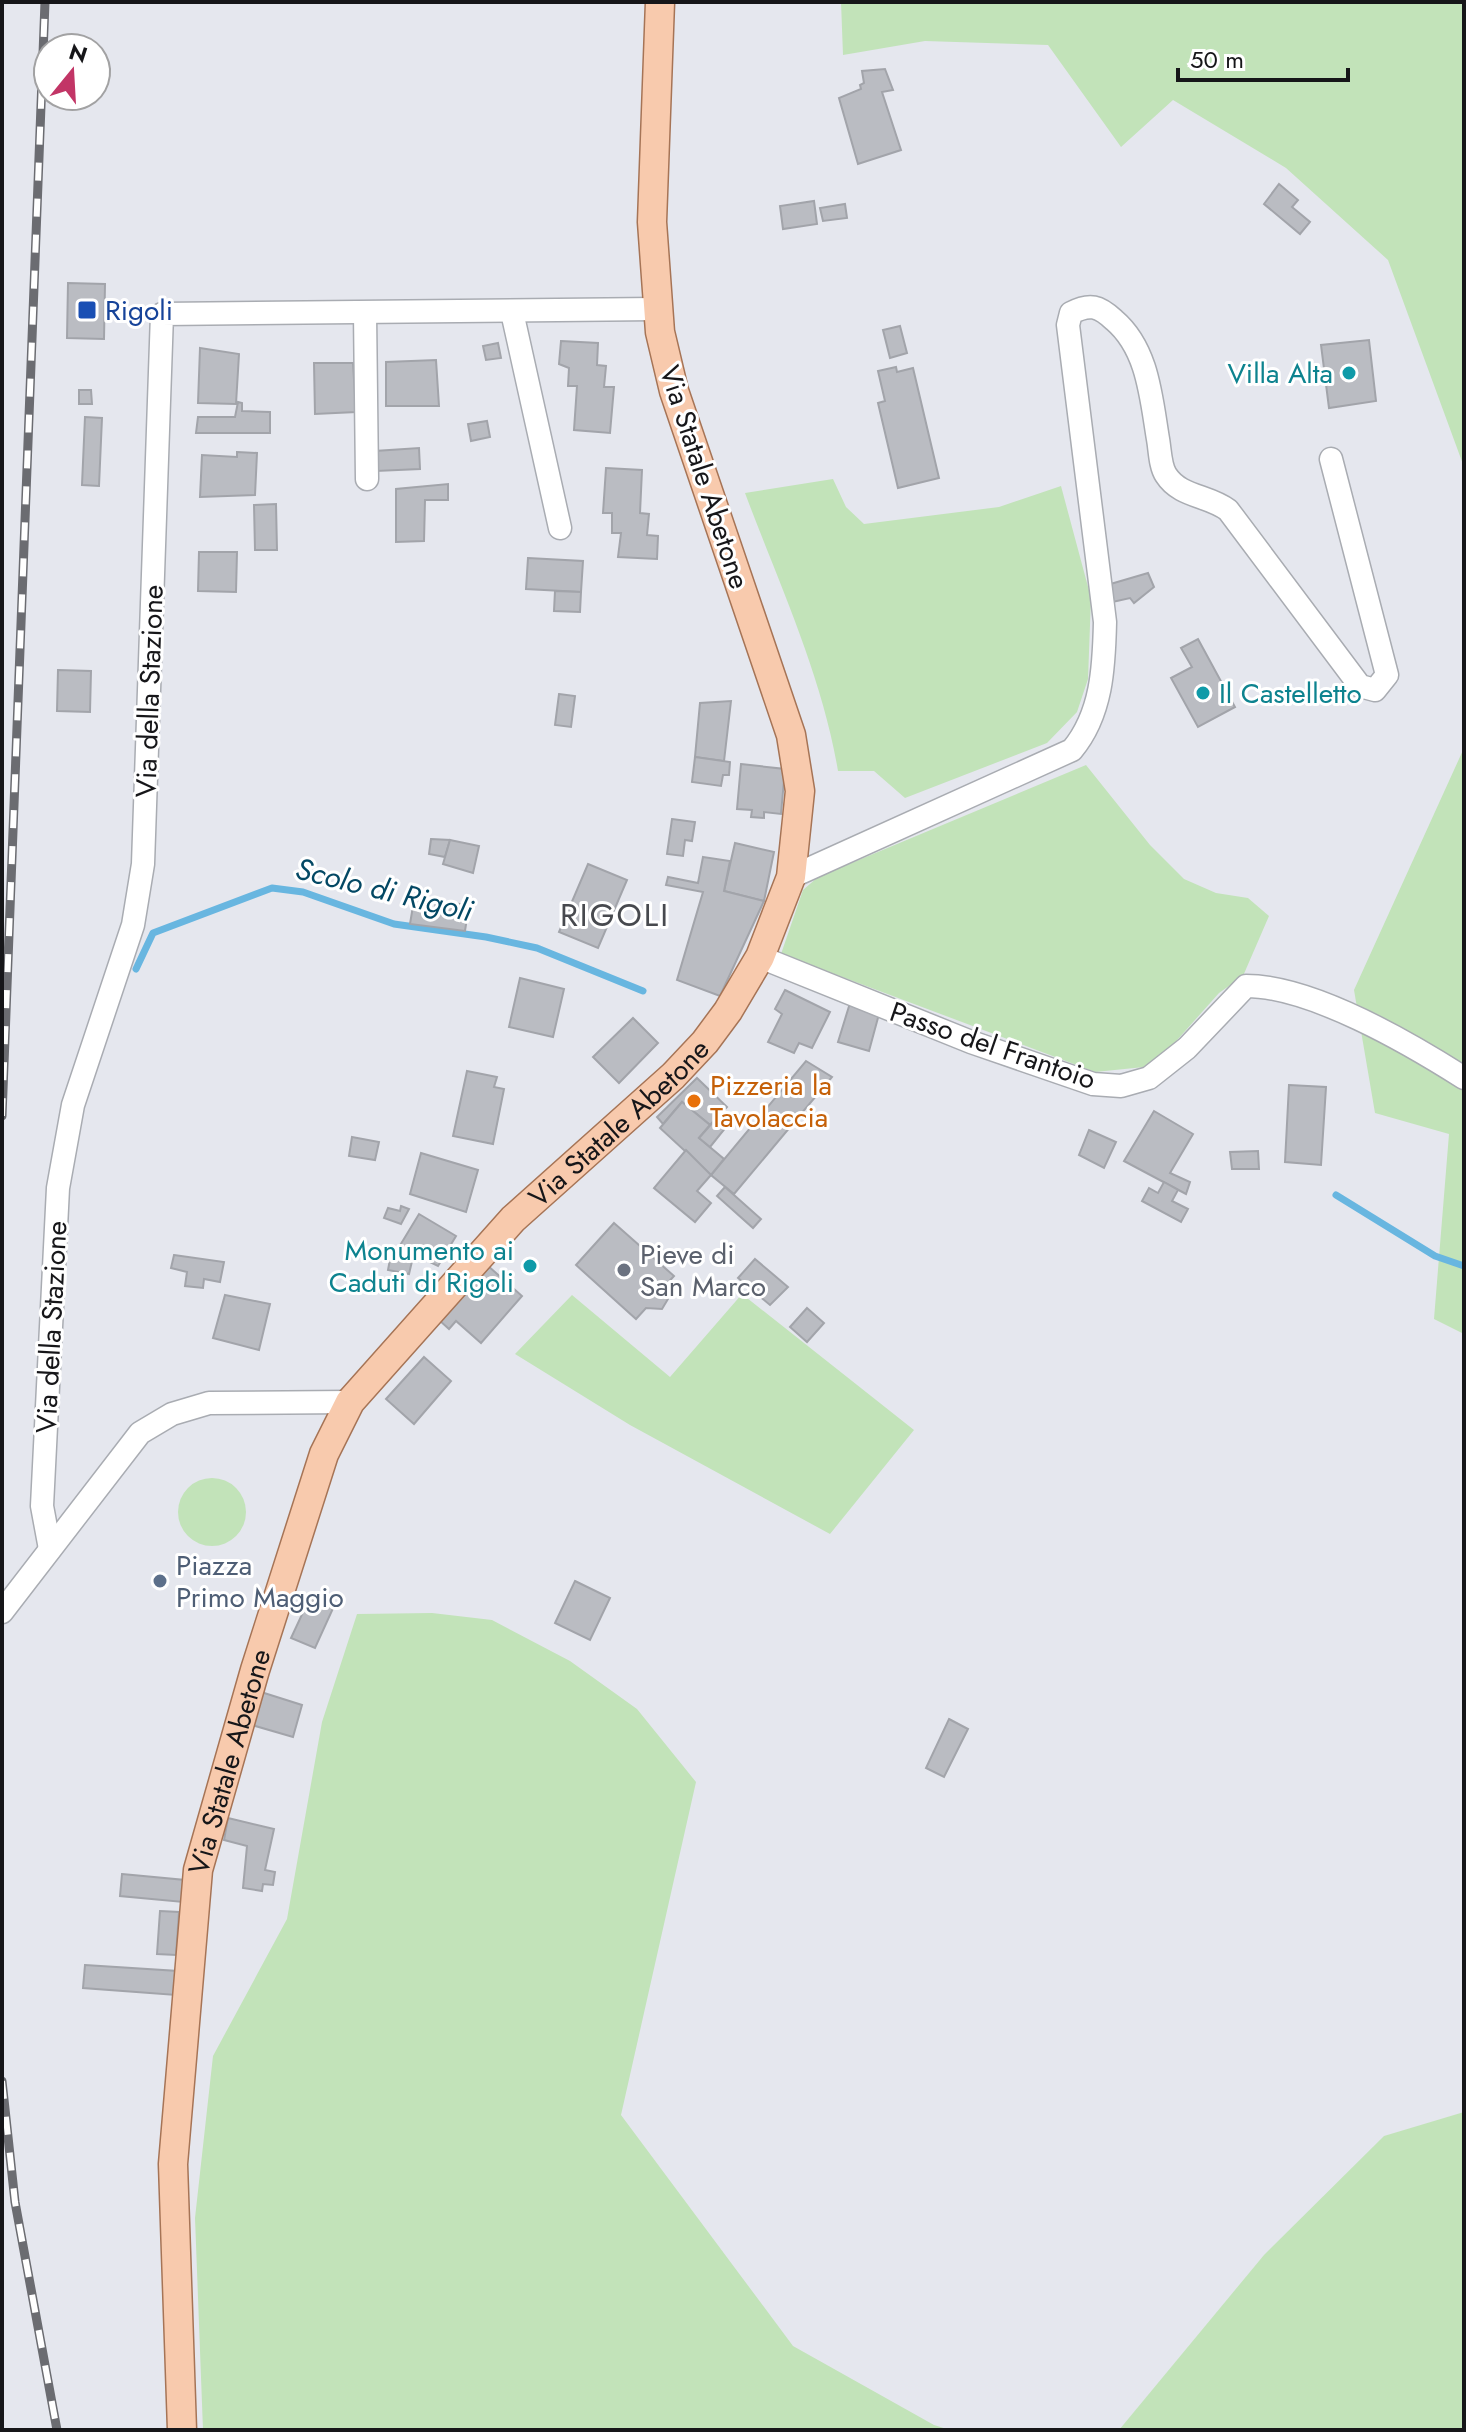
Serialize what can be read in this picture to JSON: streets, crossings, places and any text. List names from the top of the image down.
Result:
{
  "streets": {
    "main road": ["Via Statale Abetone"],
    "street": ["Via della Stazione", "Passo del Frantoio"]
  },
  "crossings": [
    ["Via Statale Abetone", "Via della Stazione"],
    ["Via Statale Abetone", "Passo del Frantoio"]
  ],
  "districts": ["RIGOLI"],
  "water": ["Scolo di Rigoli"],
  "places": {
    "transit": ["Rigoli"],
    "other": [
      "Villa Alta",
      "Il Castelletto",
      "Pizzeria la Tavolaccia",
      "Monumento ai Caduti di Rigoli",
      "Pieve di San Marco",
      "Piazza Primo Maggio"
    ]
  },
  "scale_bar": "50 m",
  "north": "top"
}
